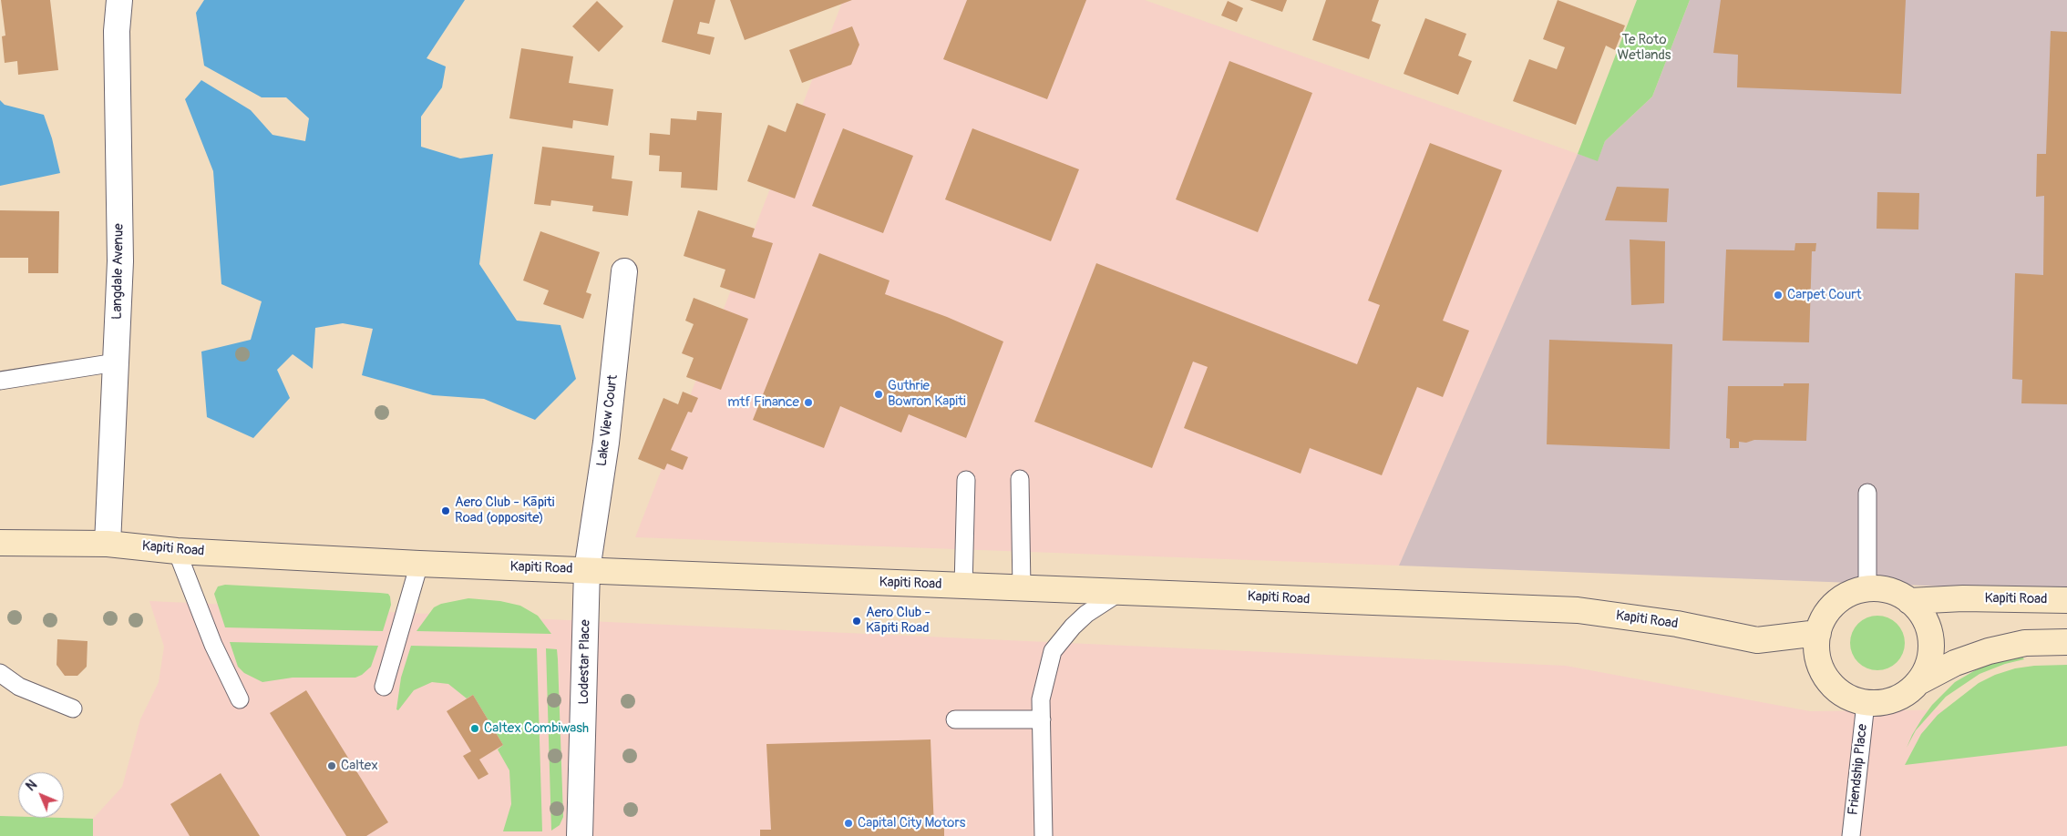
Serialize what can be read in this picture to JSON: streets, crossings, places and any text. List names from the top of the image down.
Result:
{
  "streets": {
    "main road": ["Kapiti Road"],
    "street": ["Langdale Avenue", "Lake View Court", "Lodestar Place"],
    "lane": ["Friendship Place"]
  },
  "crossings": [
    ["Langdale Avenue", "Kapiti Road"],
    ["Lake View Court", "Kapiti Road"],
    ["Lake View Court", "Lodestar Place"],
    ["Kapiti Road", "Lodestar Place"],
    ["Kapiti Road", "Friendship Place"]
  ],
  "parks": ["Te Roto Wetlands"],
  "places": [
    "Carpet Court",
    "Guthrie Bowron Kapiti",
    "mtf Finance",
    "Aero Club - Kāpiti Road (opposite)",
    "Aero Club - Kāpiti Road",
    "Caltex Combiwash",
    "Caltex",
    "Capital City Motors"
  ],
  "north": "top left"
}
